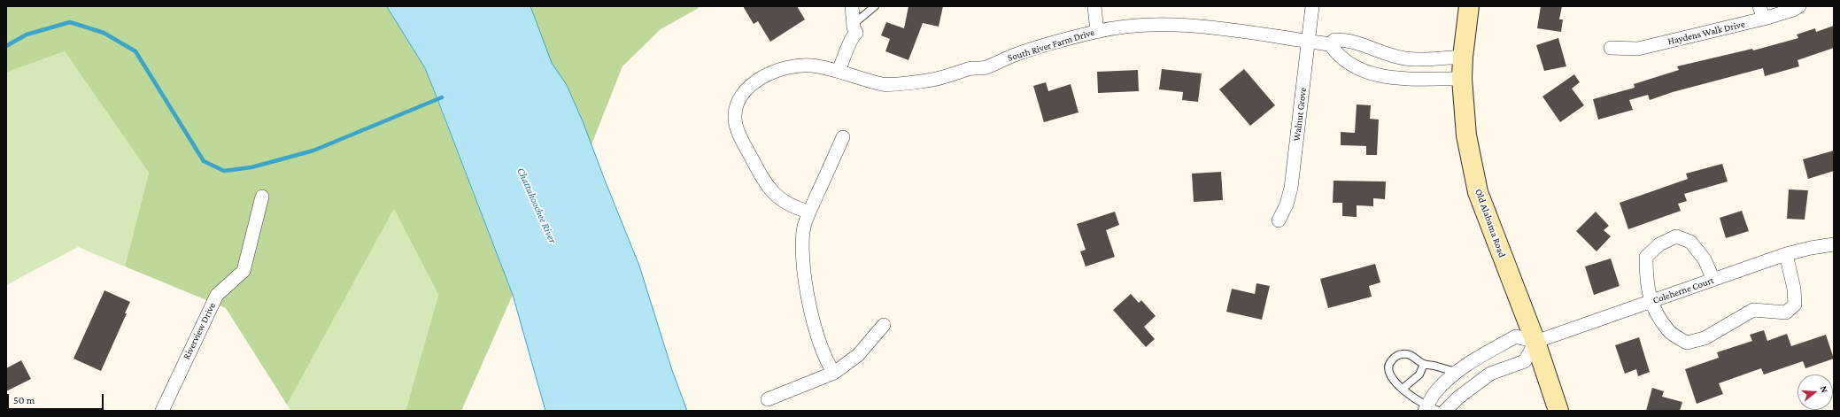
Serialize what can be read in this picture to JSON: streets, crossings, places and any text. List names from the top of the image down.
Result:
{
  "streets": {
    "main road": ["Old Alabama Road"],
    "street": [
      "Haydens Walk Drive",
      "South River Farm Drive",
      "Walnut Grove",
      "Coleherne Court",
      "Riverview Drive"
    ]
  },
  "crossings": [
    ["South River Farm Drive", "Walnut Grove"],
    ["South River Farm Drive", "Old Alabama Road"],
    ["Old Alabama Road", "Coleherne Court"]
  ],
  "water": ["Chattahoochee River"],
  "scale_bar": "50 m",
  "north": "right"
}
